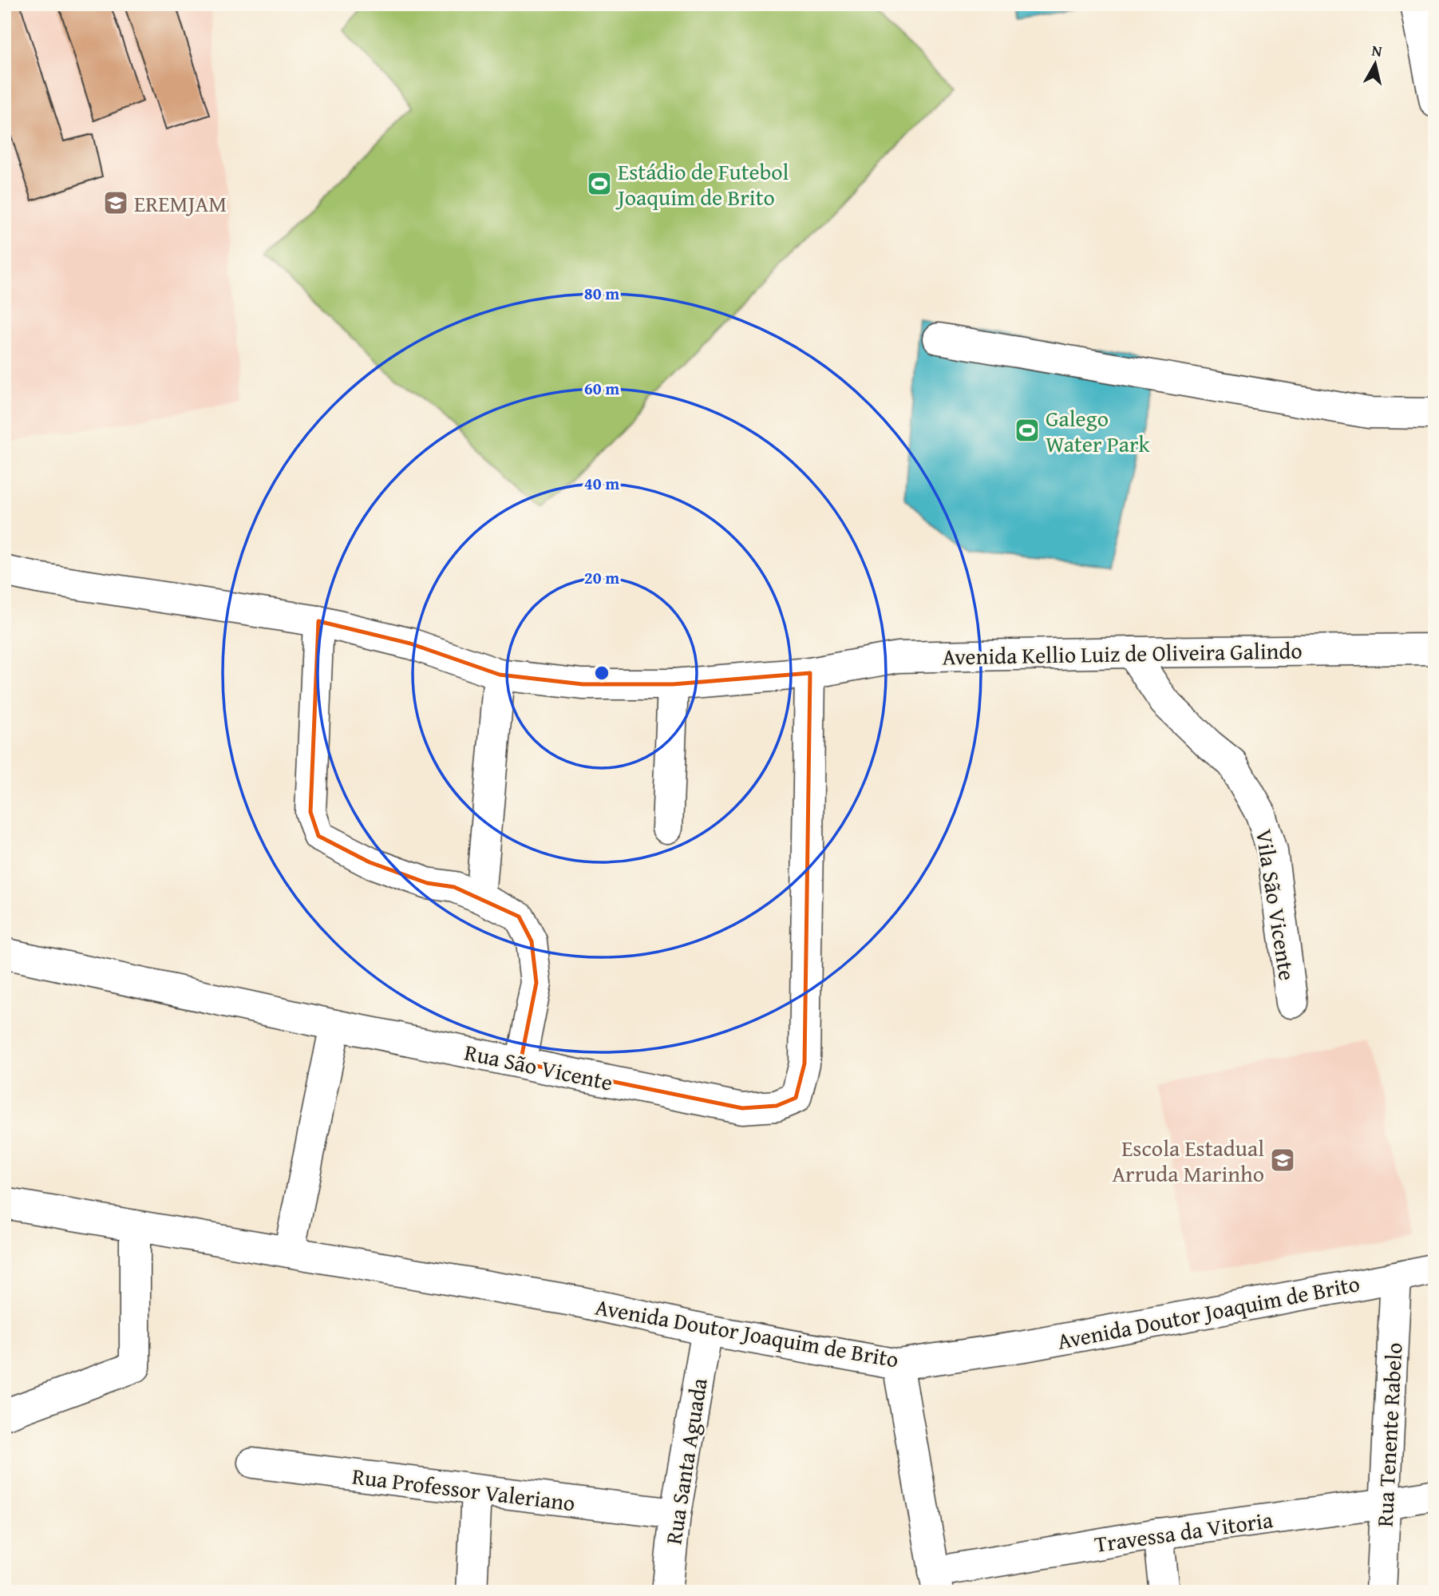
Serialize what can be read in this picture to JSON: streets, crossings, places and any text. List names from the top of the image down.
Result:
{
  "streets": {
    "street": [
      "Avenida Kellio Luiz de Oliveira Galindo",
      "Vila São Vicente",
      "Rua São Vicente",
      "Avenida Doutor Joaquim de Brito",
      "Rua Tenente Rabelo",
      "Rua Santa Aguada",
      "Rua Professor Valeriano",
      "Travessa da Vitoria"
    ]
  },
  "crossings": [
    ["Avenida Kellio Luiz de Oliveira Galindo", "Vila São Vicente"],
    ["Avenida Kellio Luiz de Oliveira Galindo", "Rua São Vicente"],
    ["Avenida Doutor Joaquim de Brito", "Rua Tenente Rabelo"],
    ["Avenida Doutor Joaquim de Brito", "Rua Santa Aguada"],
    ["Rua Tenente Rabelo", "Travessa da Vitoria"],
    ["Rua Santa Aguada", "Rua Professor Valeriano"]
  ],
  "places": {
    "sports": ["Estádio de Futebol Joaquim de Brito", "Galego Water Park"],
    "school or university": ["EREMJAM", "Escola Estadual Arruda Marinho"]
  },
  "north": "top",
  "rings": [
    "80 m",
    "60 m",
    "40 m",
    "20 m"
  ]
}
